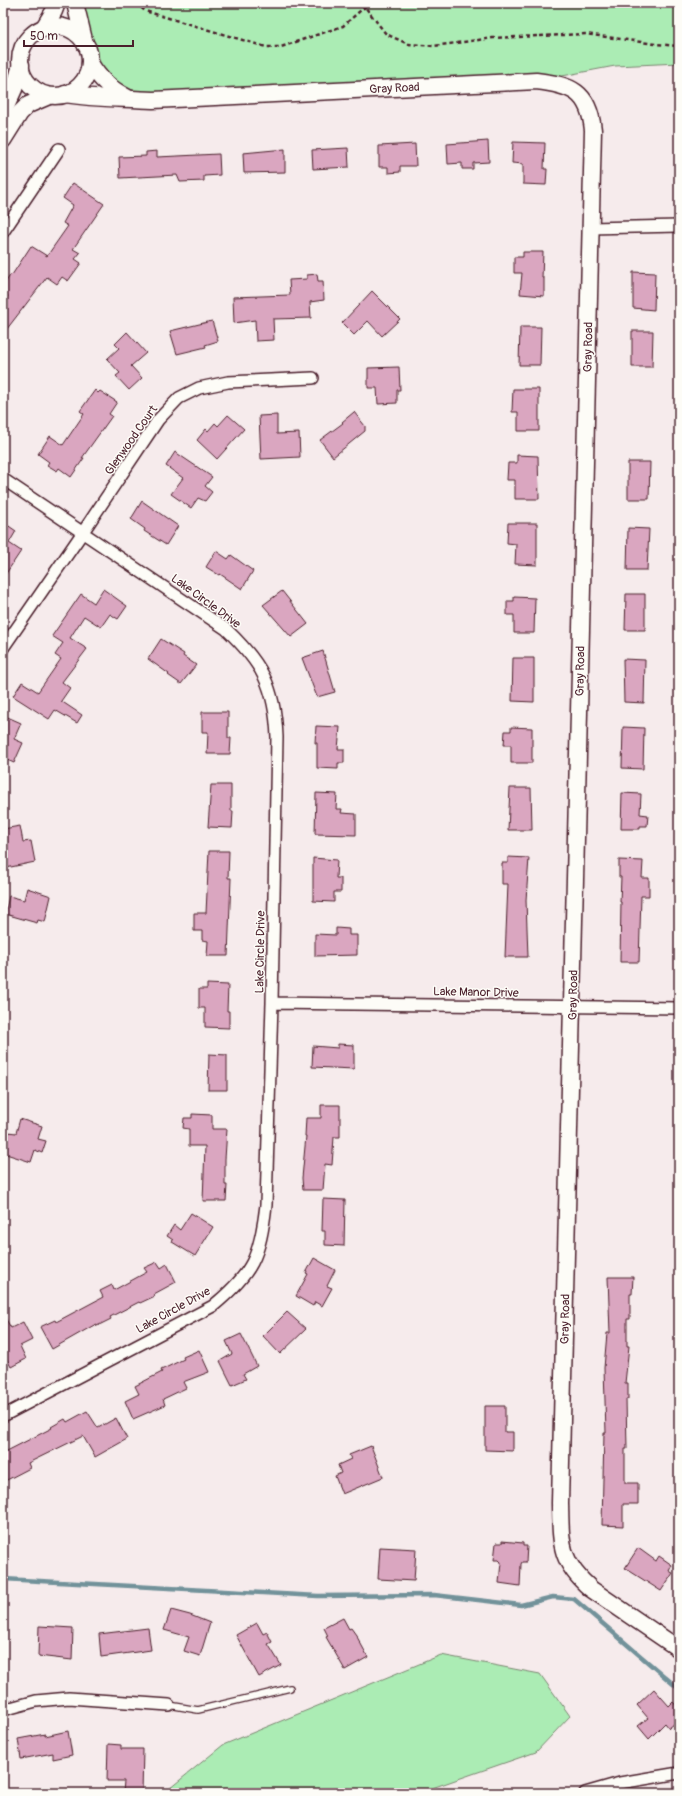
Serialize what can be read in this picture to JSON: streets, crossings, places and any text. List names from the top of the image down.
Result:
{
  "streets": {
    "street": [
      "Gray Road",
      "Glenwood Court",
      "Lake Circle Drive",
      "Lake Manor Drive"
    ]
  },
  "crossings": [
    ["Gray Road", "Lake Manor Drive"],
    ["Glenwood Court", "Lake Circle Drive"],
    ["Lake Circle Drive", "Lake Manor Drive"]
  ],
  "scale_bar": "50 m"
}
